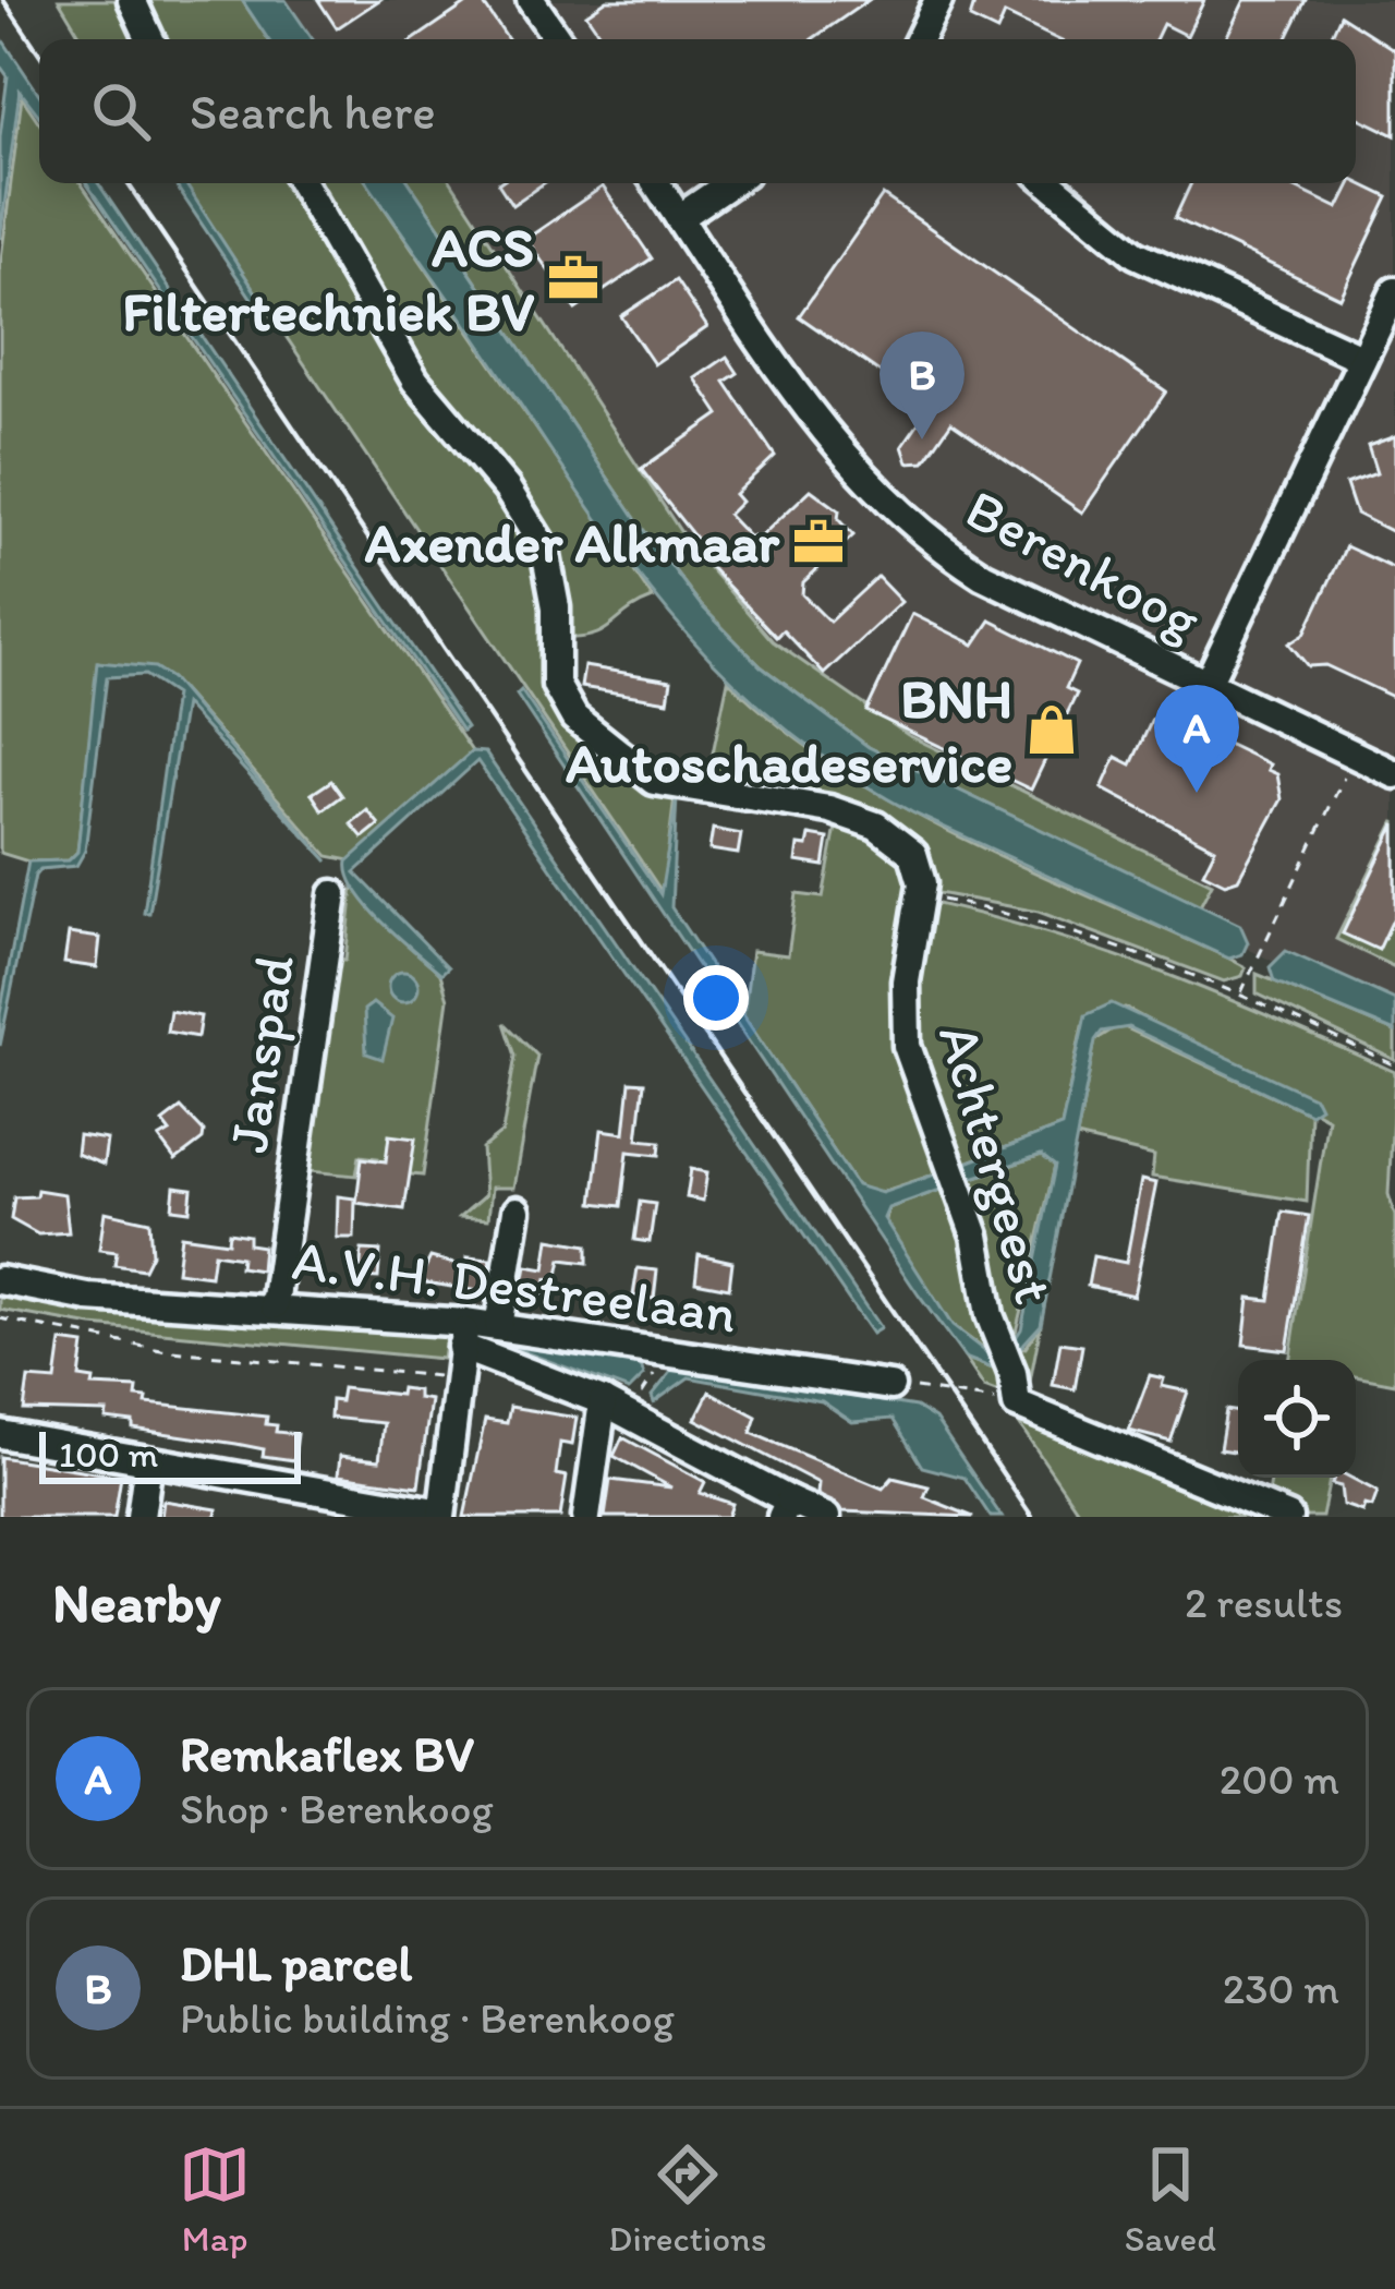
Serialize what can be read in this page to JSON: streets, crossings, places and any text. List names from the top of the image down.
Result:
{
  "streets": {
    "street": [
      "Berenkoog",
      "Janspad",
      "Achtergeest",
      "A.V.H. Destreelaan"
    ]
  },
  "crossings": [
    ["Janspad", "A.V.H. Destreelaan"]
  ],
  "places": {
    "office": ["ACS Filtertechniek BV", "Axender Alkmaar"],
    "shop": ["BNH Autoschadeservice"]
  },
  "scale_bar": "100 m",
  "page": {
    "search": "Search here",
    "pins": ["B", "A"],
    "scale": "100 m",
    "heading": ["Nearby", "2 results"],
    "list": [
      {
        "mark": "A",
        "name": "Remkaflex BV",
        "note": "Shop · Berenkoog",
        "value": "200 m"
      },
      {
        "mark": "B",
        "name": "DHL parcel",
        "note": "Public building · Berenkoog",
        "value": "230 m"
      }
    ],
    "nav": ["Map", "Directions", "Saved"]
  }
}
